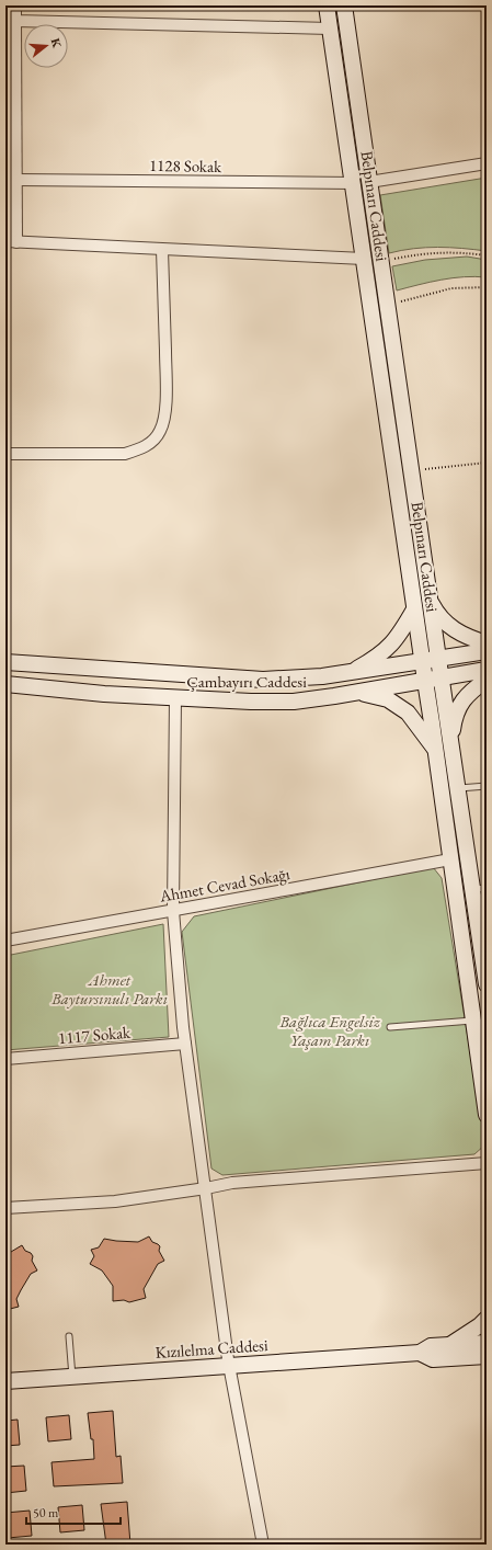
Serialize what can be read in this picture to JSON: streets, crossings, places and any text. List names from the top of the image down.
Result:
{
  "streets": {
    "street": [
      "1128 Sokak",
      "Belpınarı Caddesi",
      "Çambayırı Caddesi",
      "Ahmet Cevad Sokağı",
      "1117 Sokak",
      "Kızılelma Caddesi"
    ]
  },
  "crossings": [
    ["1128 Sokak", "Belpınarı Caddesi"],
    ["Belpınarı Caddesi", "Çambayırı Caddesi"],
    ["Belpınarı Caddesi", "Ahmet Cevad Sokağı"]
  ],
  "parks": ["Ahmet Baytursınulı Parkı", "Bağlıca Engelsiz Yaşam Parkı"],
  "scale_bar": "50 m",
  "north": "right"
}
